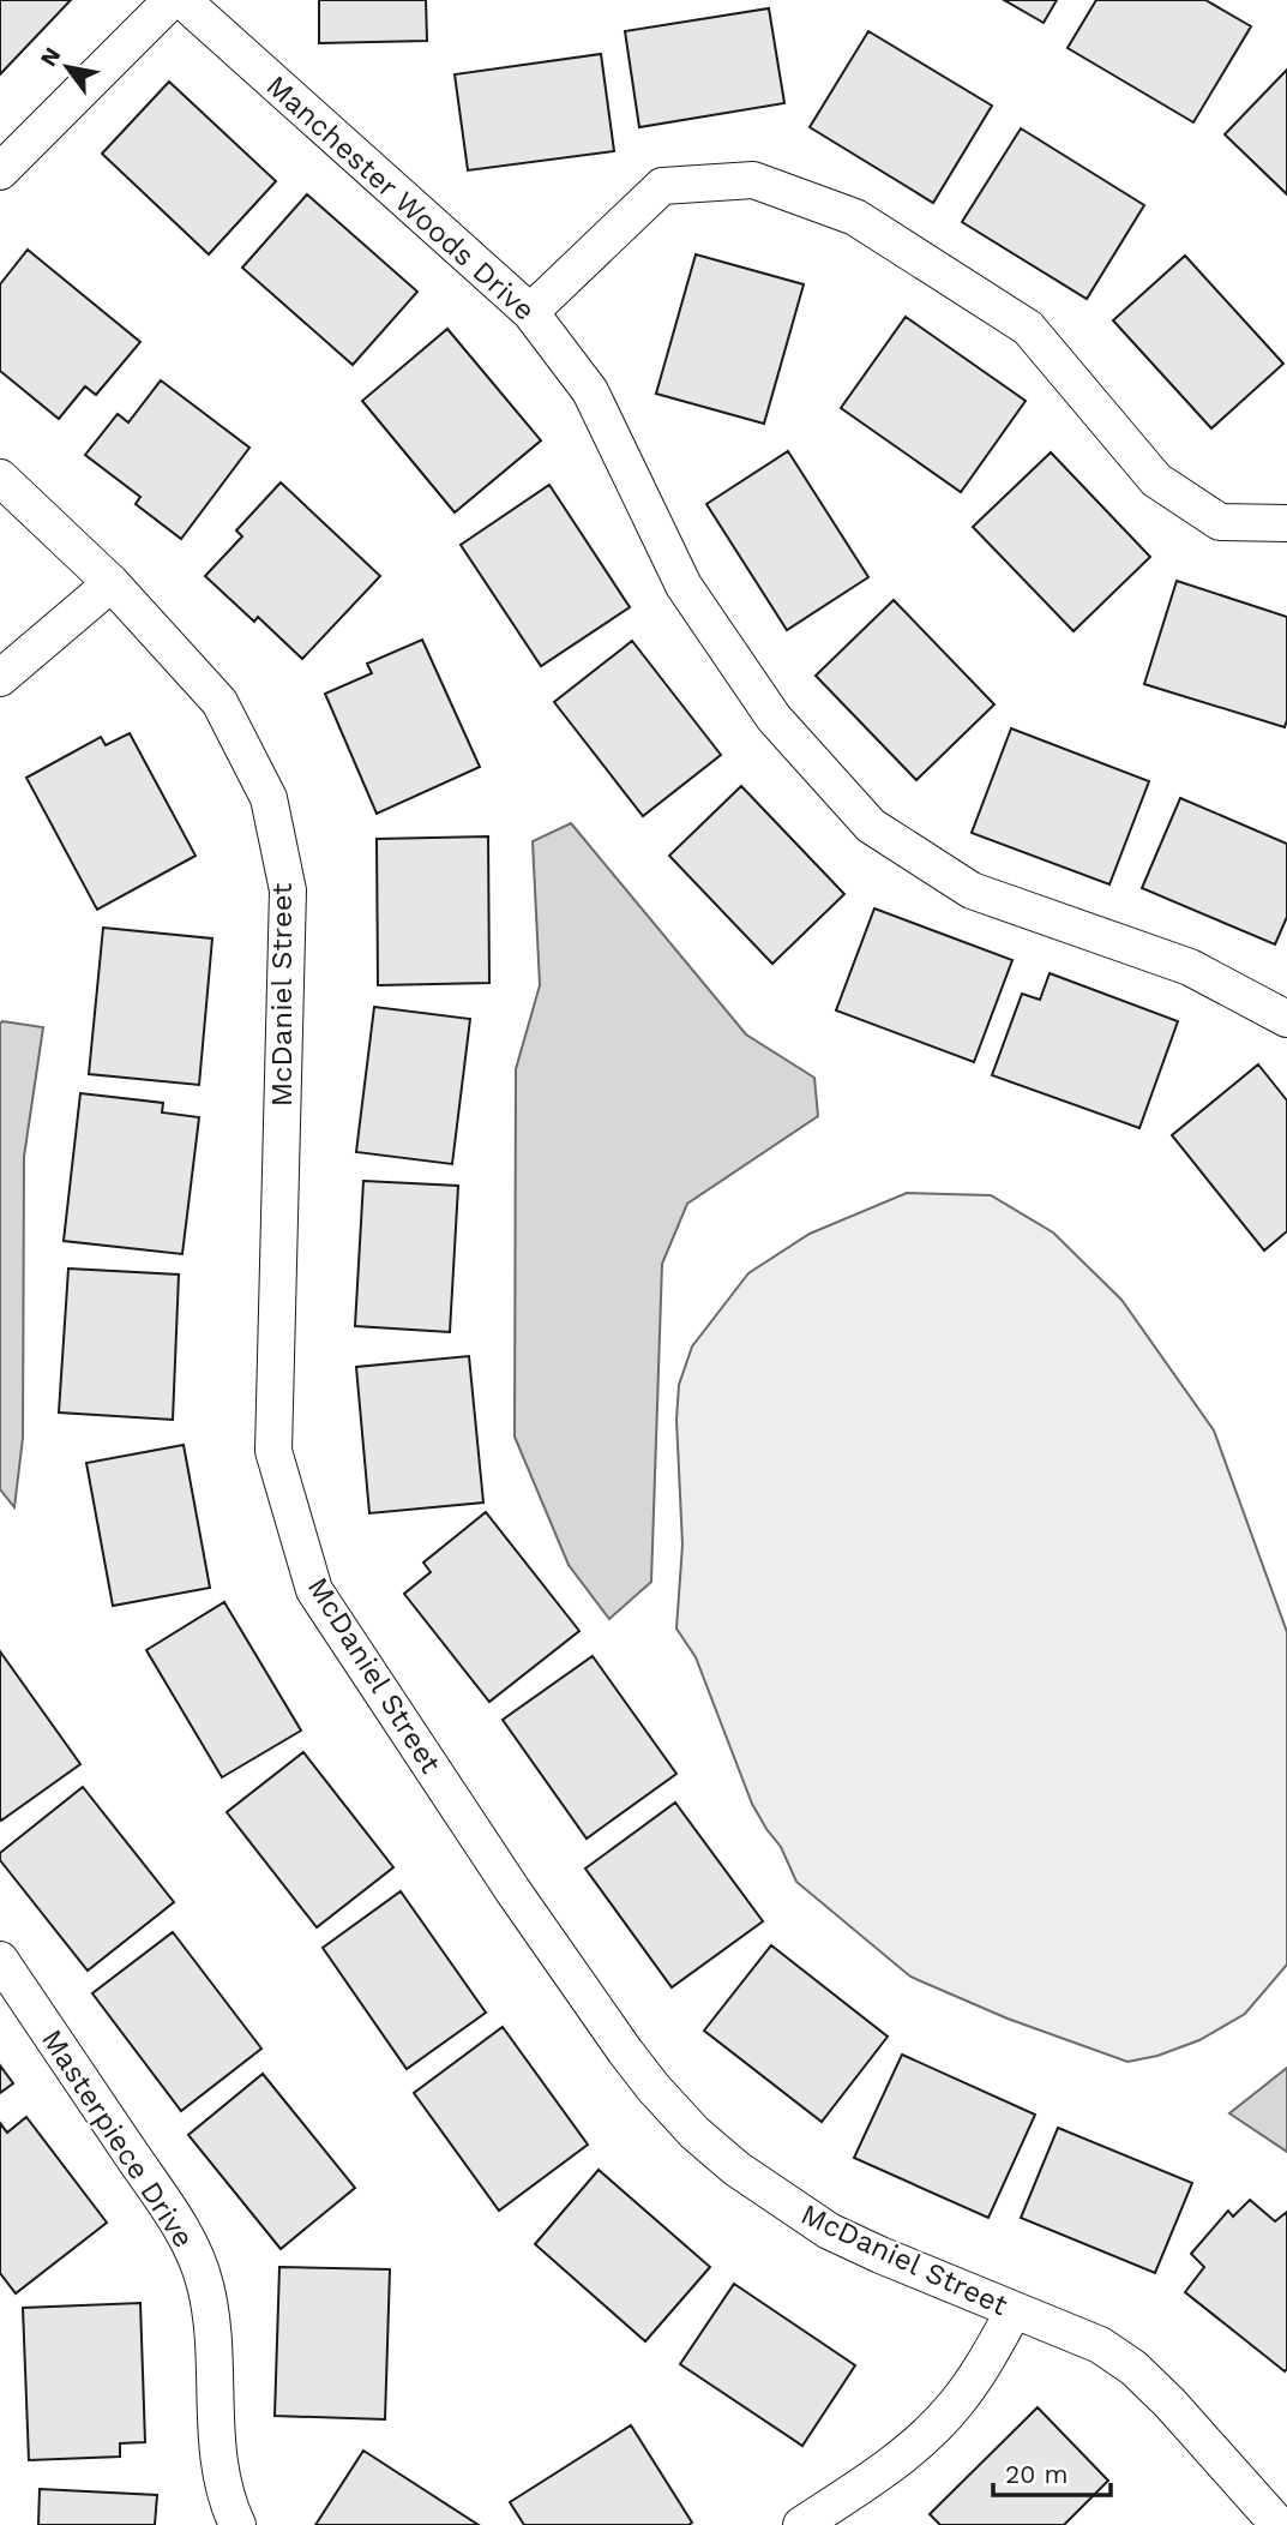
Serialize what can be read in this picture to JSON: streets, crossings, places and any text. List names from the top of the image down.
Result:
{
  "streets": {
    "street": ["Manchester Woods Drive", "McDaniel Street", "Masterpiece Drive"]
  },
  "scale_bar": "20 m",
  "north": "top left"
}
